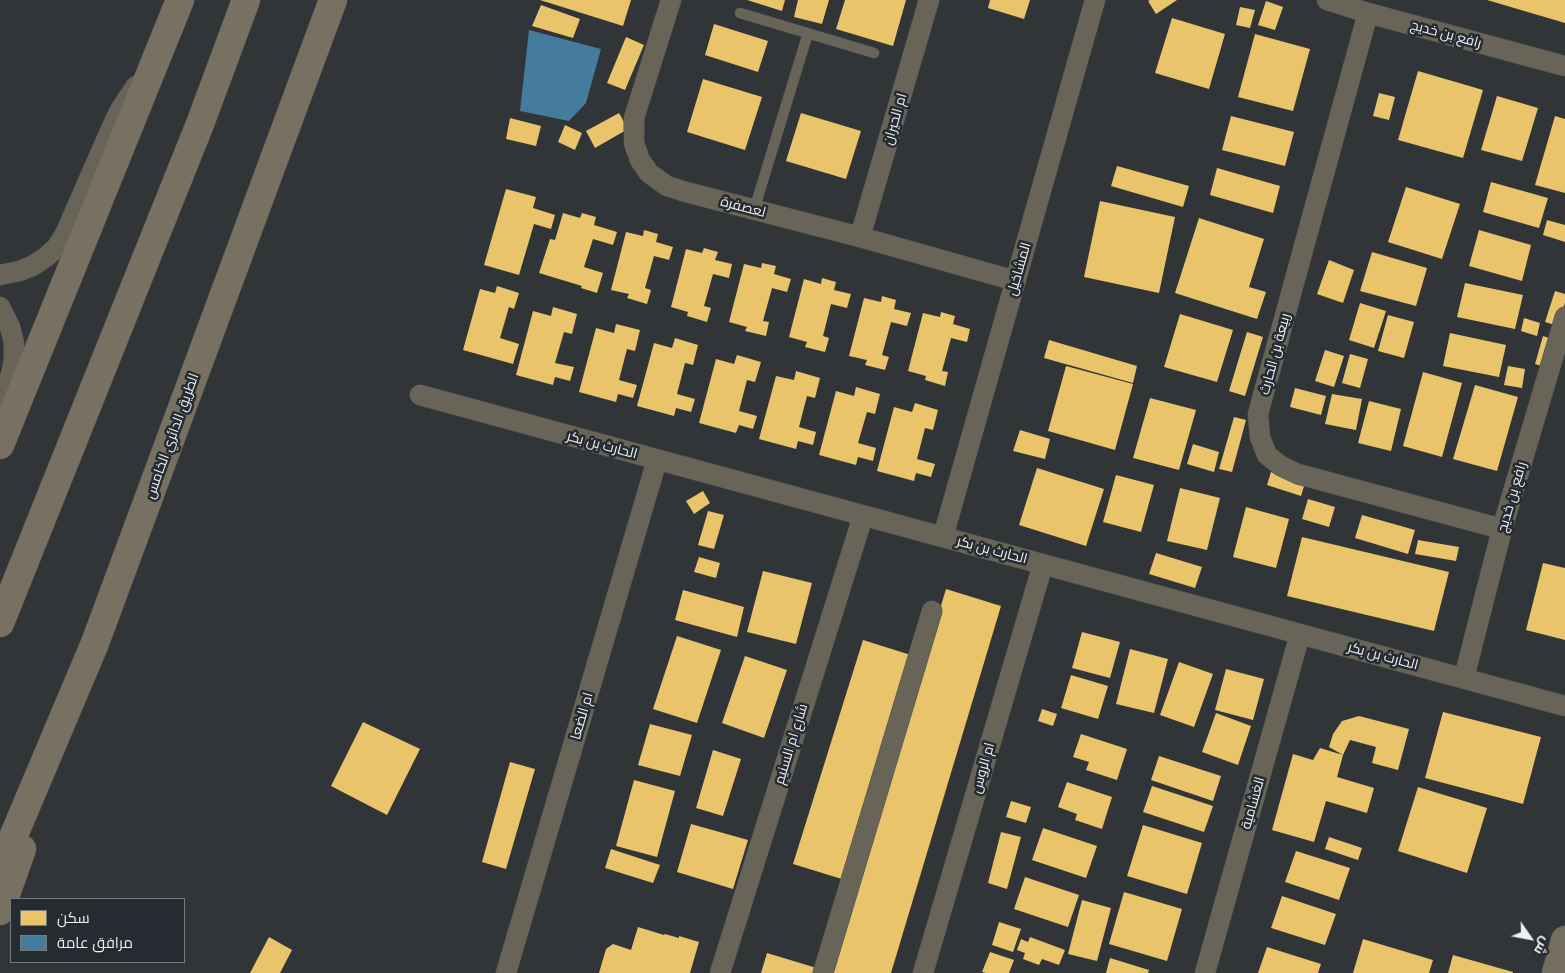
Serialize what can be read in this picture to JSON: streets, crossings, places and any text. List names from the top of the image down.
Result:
{
  "streets": {
    "highway": ["الطريق الدائري الخامس"],
    "street": [
      "رافع بن خديج",
      "ام الحيران",
      "لعصفرة",
      "المشاخيل",
      "ربيعة بن الحارث",
      "الحارث بن بكر",
      "ام الضعا",
      "شارع ام السنيم",
      "ام الروس",
      "الغشامية"
    ]
  },
  "crossings": [
    ["رافع بن خديج", "ربيعة بن الحارث"],
    ["رافع بن خديج", "الحارث بن بكر"],
    ["ام الحيران", "لعصفرة"],
    ["لعصفرة", "المشاخيل"],
    ["المشاخيل", "الحارث بن بكر"],
    ["الحارث بن بكر", "ام الضعا"],
    ["الحارث بن بكر", "شارع ام السنيم"],
    ["الحارث بن بكر", "ام الروس"],
    ["الحارث بن بكر", "الغشامية"]
  ],
  "legend": ["سكن", "مرافق عامة"],
  "north": "bottom right"
}
